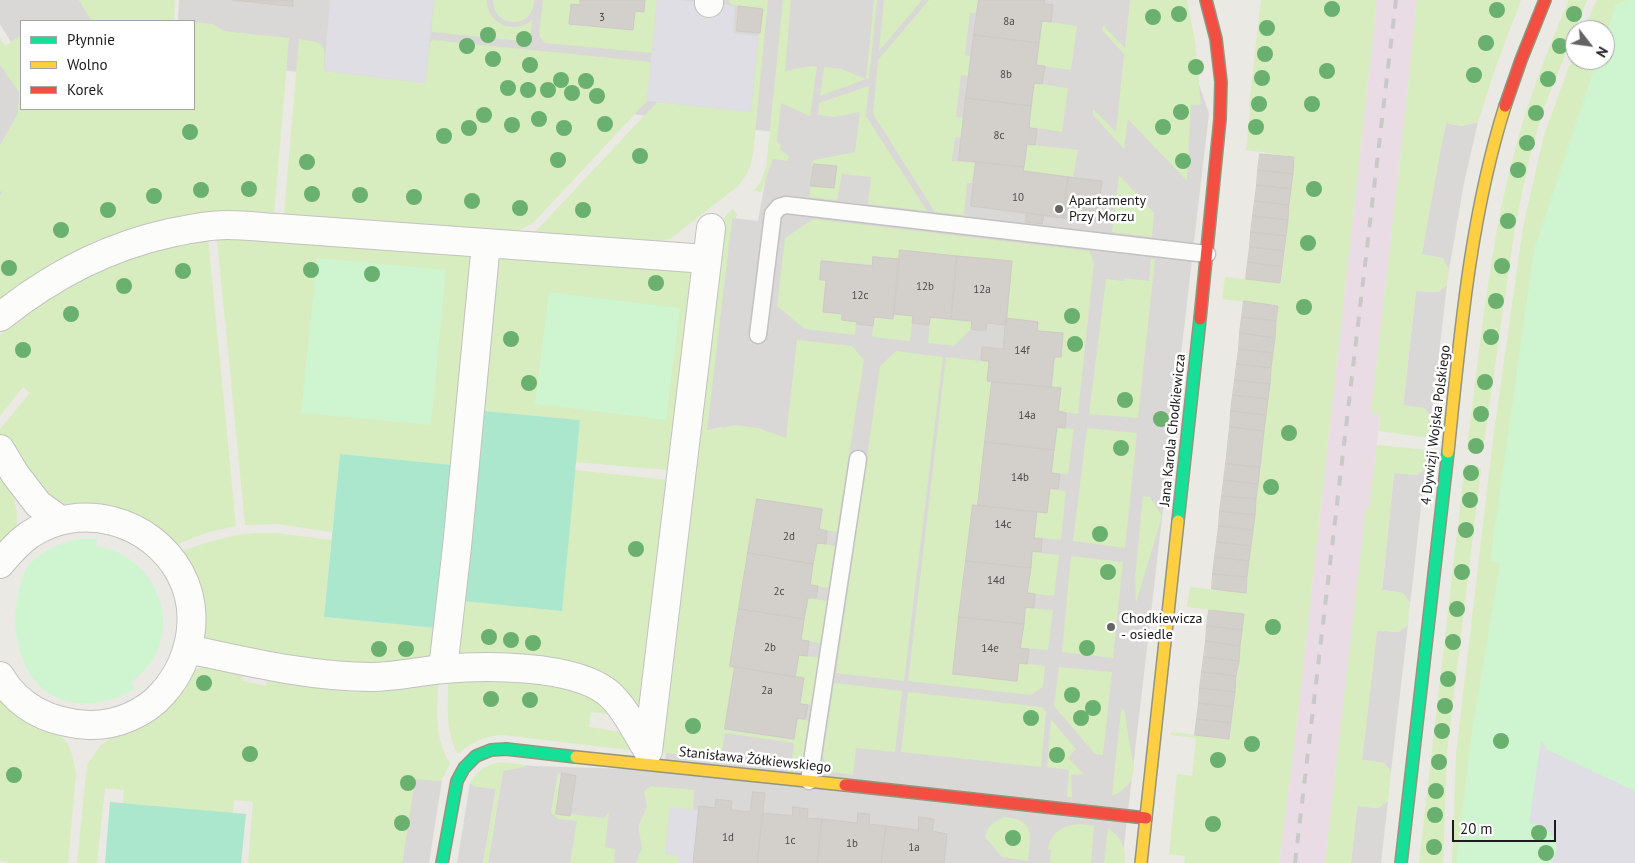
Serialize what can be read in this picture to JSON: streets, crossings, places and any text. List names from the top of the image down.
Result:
{
  "streets": {
    "street": ["4 Dywizji Wojska Polskiego", "Jana Karola Chodkiewicza", "Stanisława Żółkiewskiego"]
  },
  "crossings": [
    ["Jana Karola Chodkiewicza", "Stanisława Żółkiewskiego"]
  ],
  "places": ["Apartamenty Przy Morzu", "Chodkiewicza - osiedle"],
  "house_numbers": [
    "3",
    "8a",
    "8b",
    "8c",
    "10",
    "12b",
    "12a",
    "12c",
    "14f",
    "14a",
    "14b",
    "14c",
    "2d",
    "14d",
    "2c",
    "2b",
    "14e",
    "2a",
    "1d",
    "1c",
    "1b",
    "1a"
  ],
  "legend": ["Płynnie", "Wolno", "Korek"],
  "scale_bar": "20 m",
  "north": "bottom right"
}
